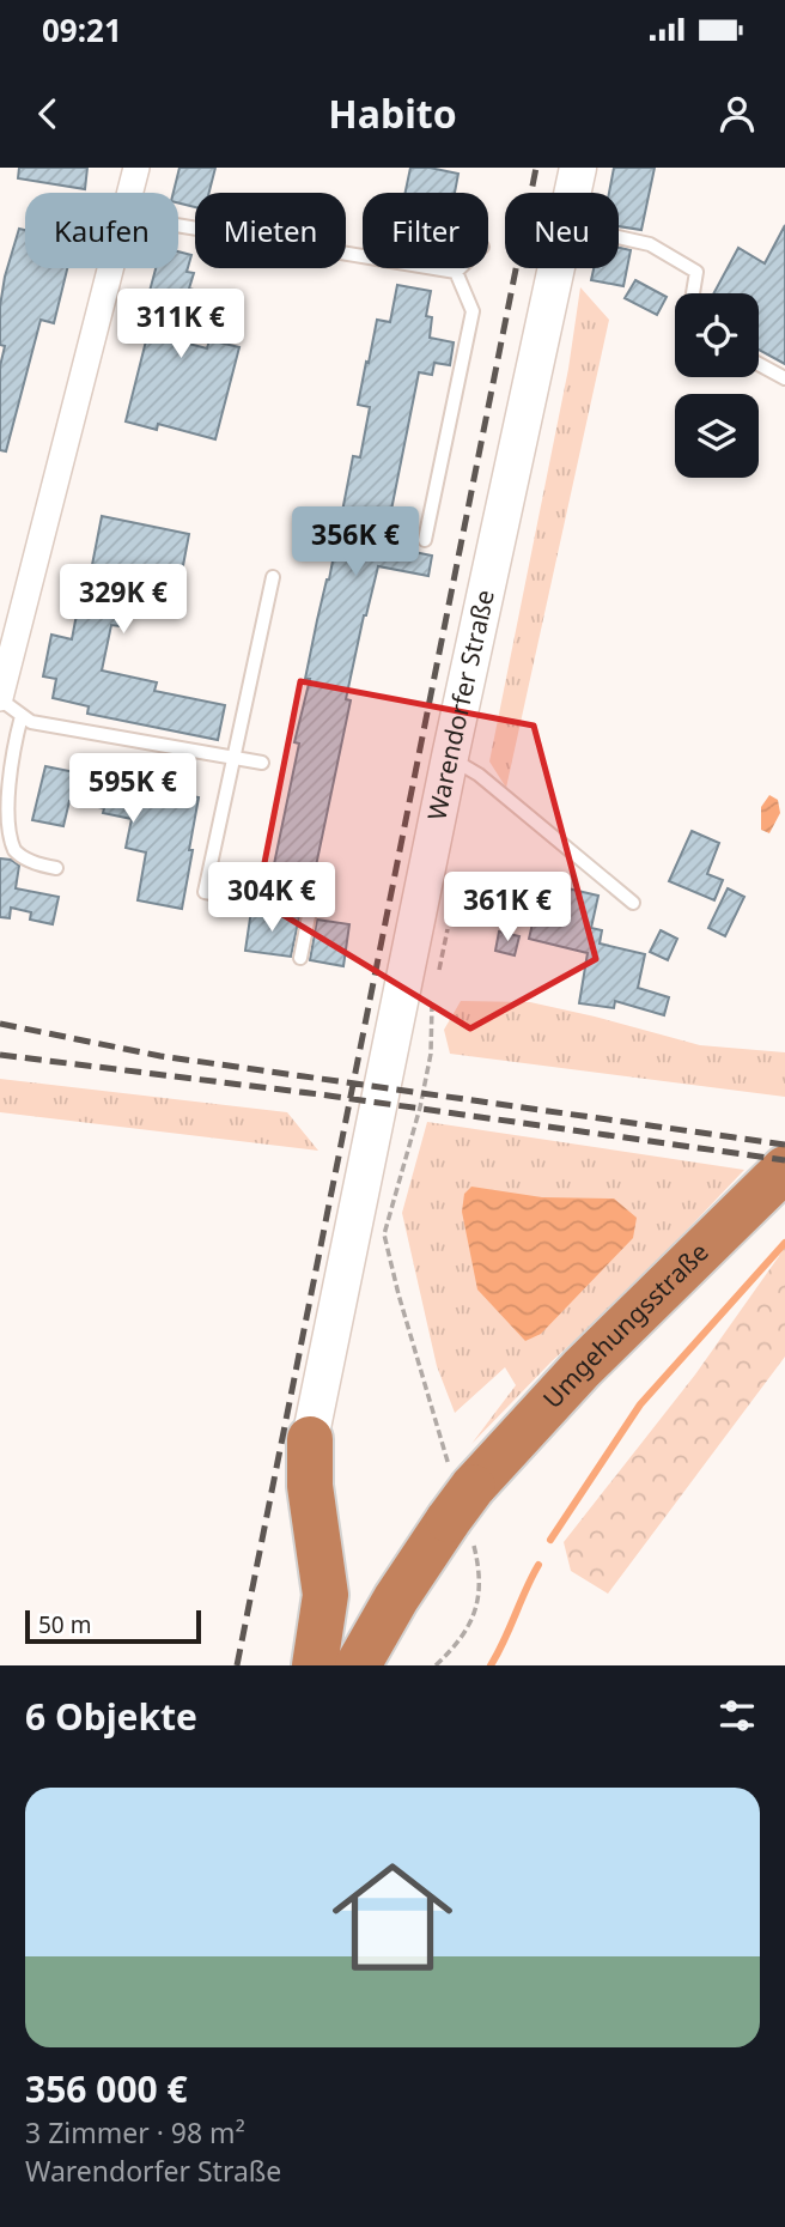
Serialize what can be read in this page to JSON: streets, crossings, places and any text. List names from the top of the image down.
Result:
{
  "streets": {
    "highway": ["Umgehungsstraße"],
    "main road": ["Warendorfer Straße"]
  },
  "scale_bar": "50 m",
  "page": {
    "status": "09:21",
    "header": "Habito",
    "chip": [
      "Kaufen",
      "Mieten",
      "Filter",
      "Neu"
    ],
    "price": [
      "311K €",
      "356K €",
      "329K €",
      "595K €",
      "304K €",
      "361K €"
    ],
    "scale": "50 m",
    "heading": "6 Objekte",
    "list": [
      {
        "name": "356 000 €",
        "note": "3 Zimmer · 98 m² · Warendorfer Straße"
      }
    ]
  }
}
